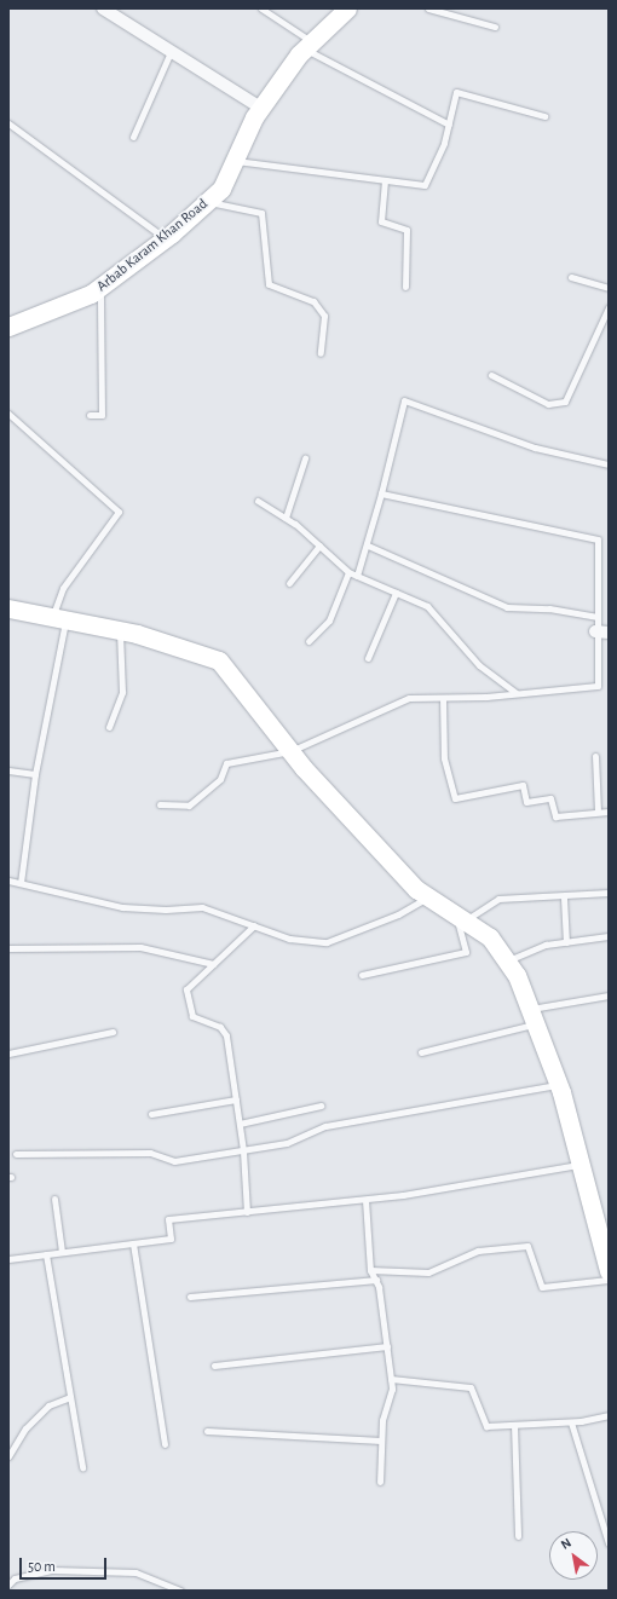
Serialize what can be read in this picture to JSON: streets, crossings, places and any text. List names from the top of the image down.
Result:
{
  "streets": {
    "street": ["Arbab Karam Khan Road"]
  },
  "scale_bar": "50 m",
  "north": "top left"
}
